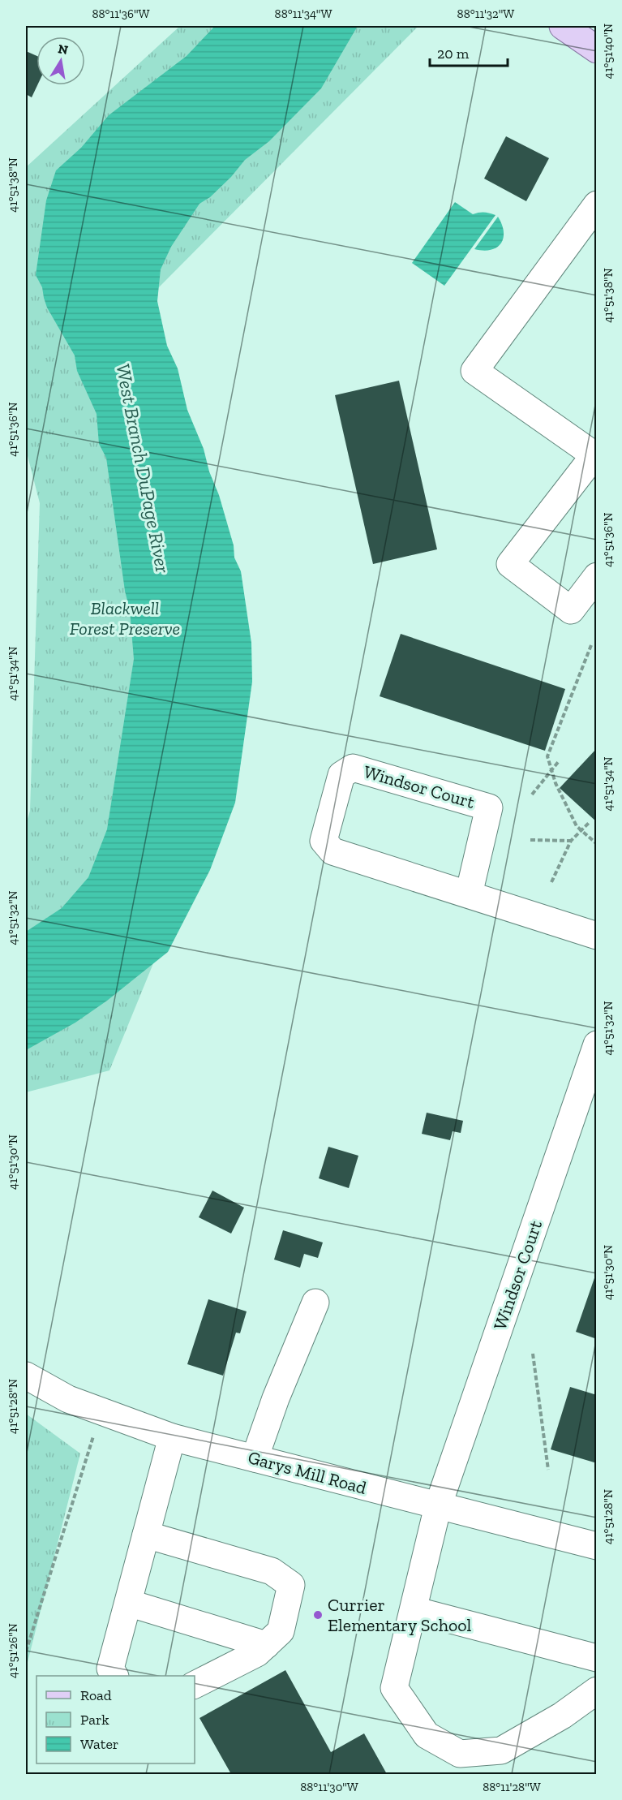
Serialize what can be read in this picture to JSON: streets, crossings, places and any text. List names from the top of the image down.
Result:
{
  "streets": {
    "street": ["Windsor Court", "Garys Mill Road"]
  },
  "crossings": [
    ["Windsor Court", "Garys Mill Road"]
  ],
  "water": ["West Branch DuPage River"],
  "parks": ["Blackwell Forest Preserve"],
  "places": ["Currier Elementary School"],
  "legend": ["Road", "Park", "Water"],
  "scale_bar": "20 m",
  "north": "top",
  "coordinates": [
    "88°11'36\"W",
    "88°11'34\"W",
    "88°11'32\"W",
    "41°51'40\"N",
    "41°51'38\"N",
    "41°51'36\"N",
    "41°51'34\"N",
    "41°51'32\"N",
    "41°51'30\"N",
    "41°51'28\"N",
    "41°51'26\"N",
    "88°11'30\"W",
    "88°11'28\"W"
  ]
}
